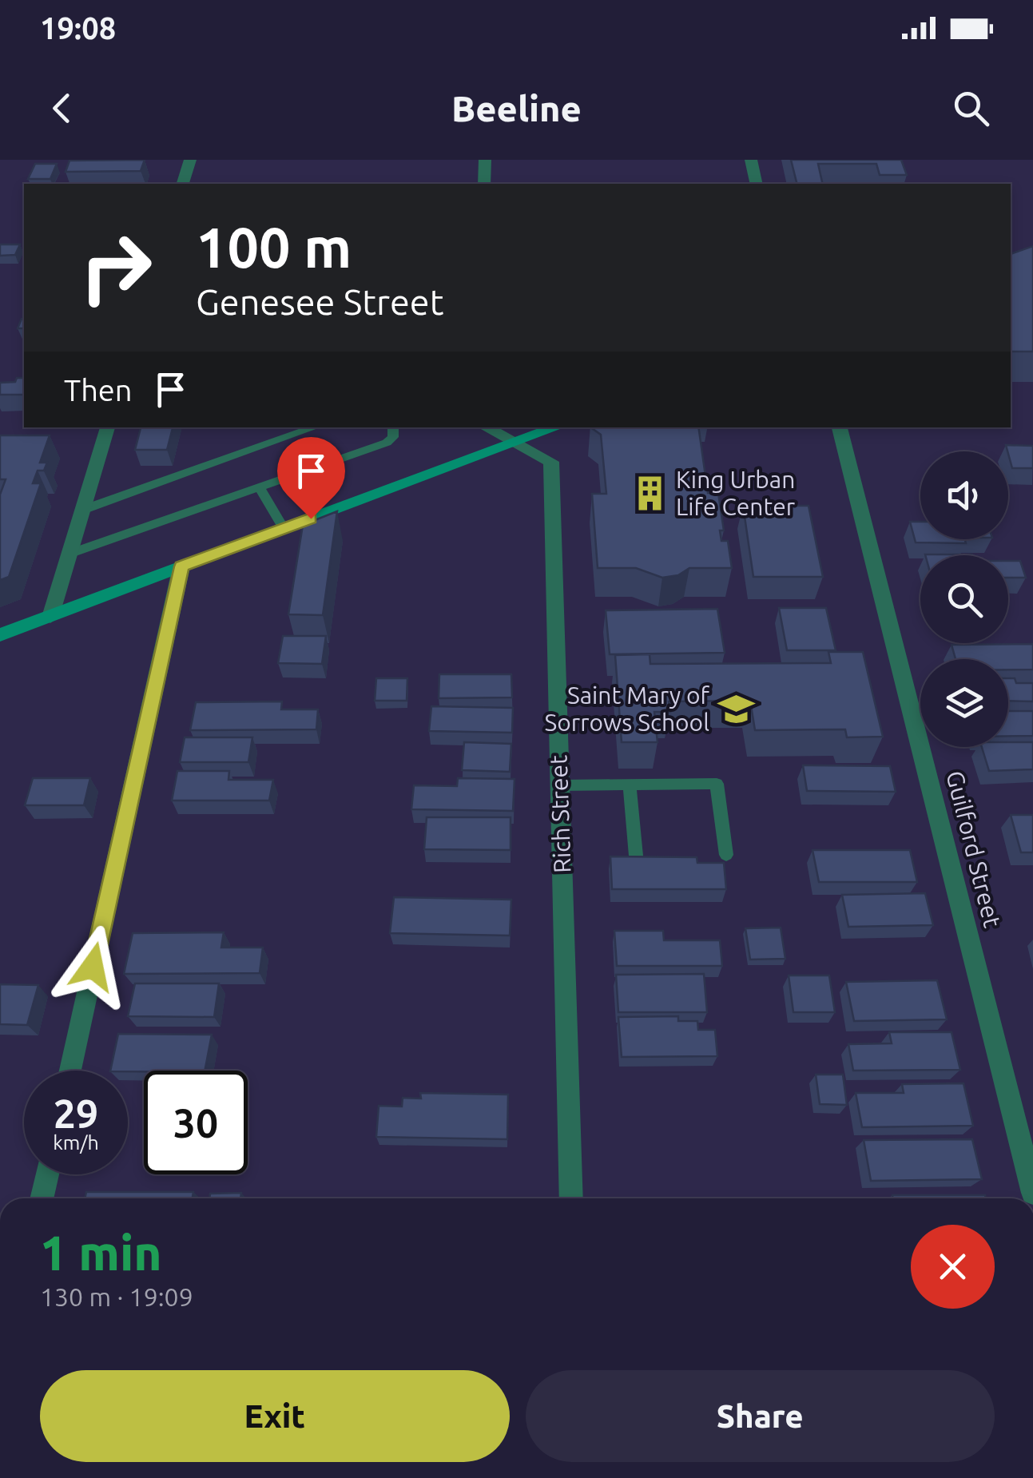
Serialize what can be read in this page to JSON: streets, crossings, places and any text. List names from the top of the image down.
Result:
{
  "streets": {
    "street": ["Rich Street", "Guilford Street"]
  },
  "places": {
    "building": ["King Urban Life Center"],
    "school or university": ["Saint Mary of Sorrows School"]
  },
  "page": {
    "status": "19:08",
    "header": "Beeline",
    "turn": ["100 m", "Genesee Street"],
    "then": "Then",
    "speed": "29 km/h",
    "limit": "30",
    "heading": ["1 min", "130 m · 19:09"],
    "buttons": ["Exit", "Share"]
  }
}
